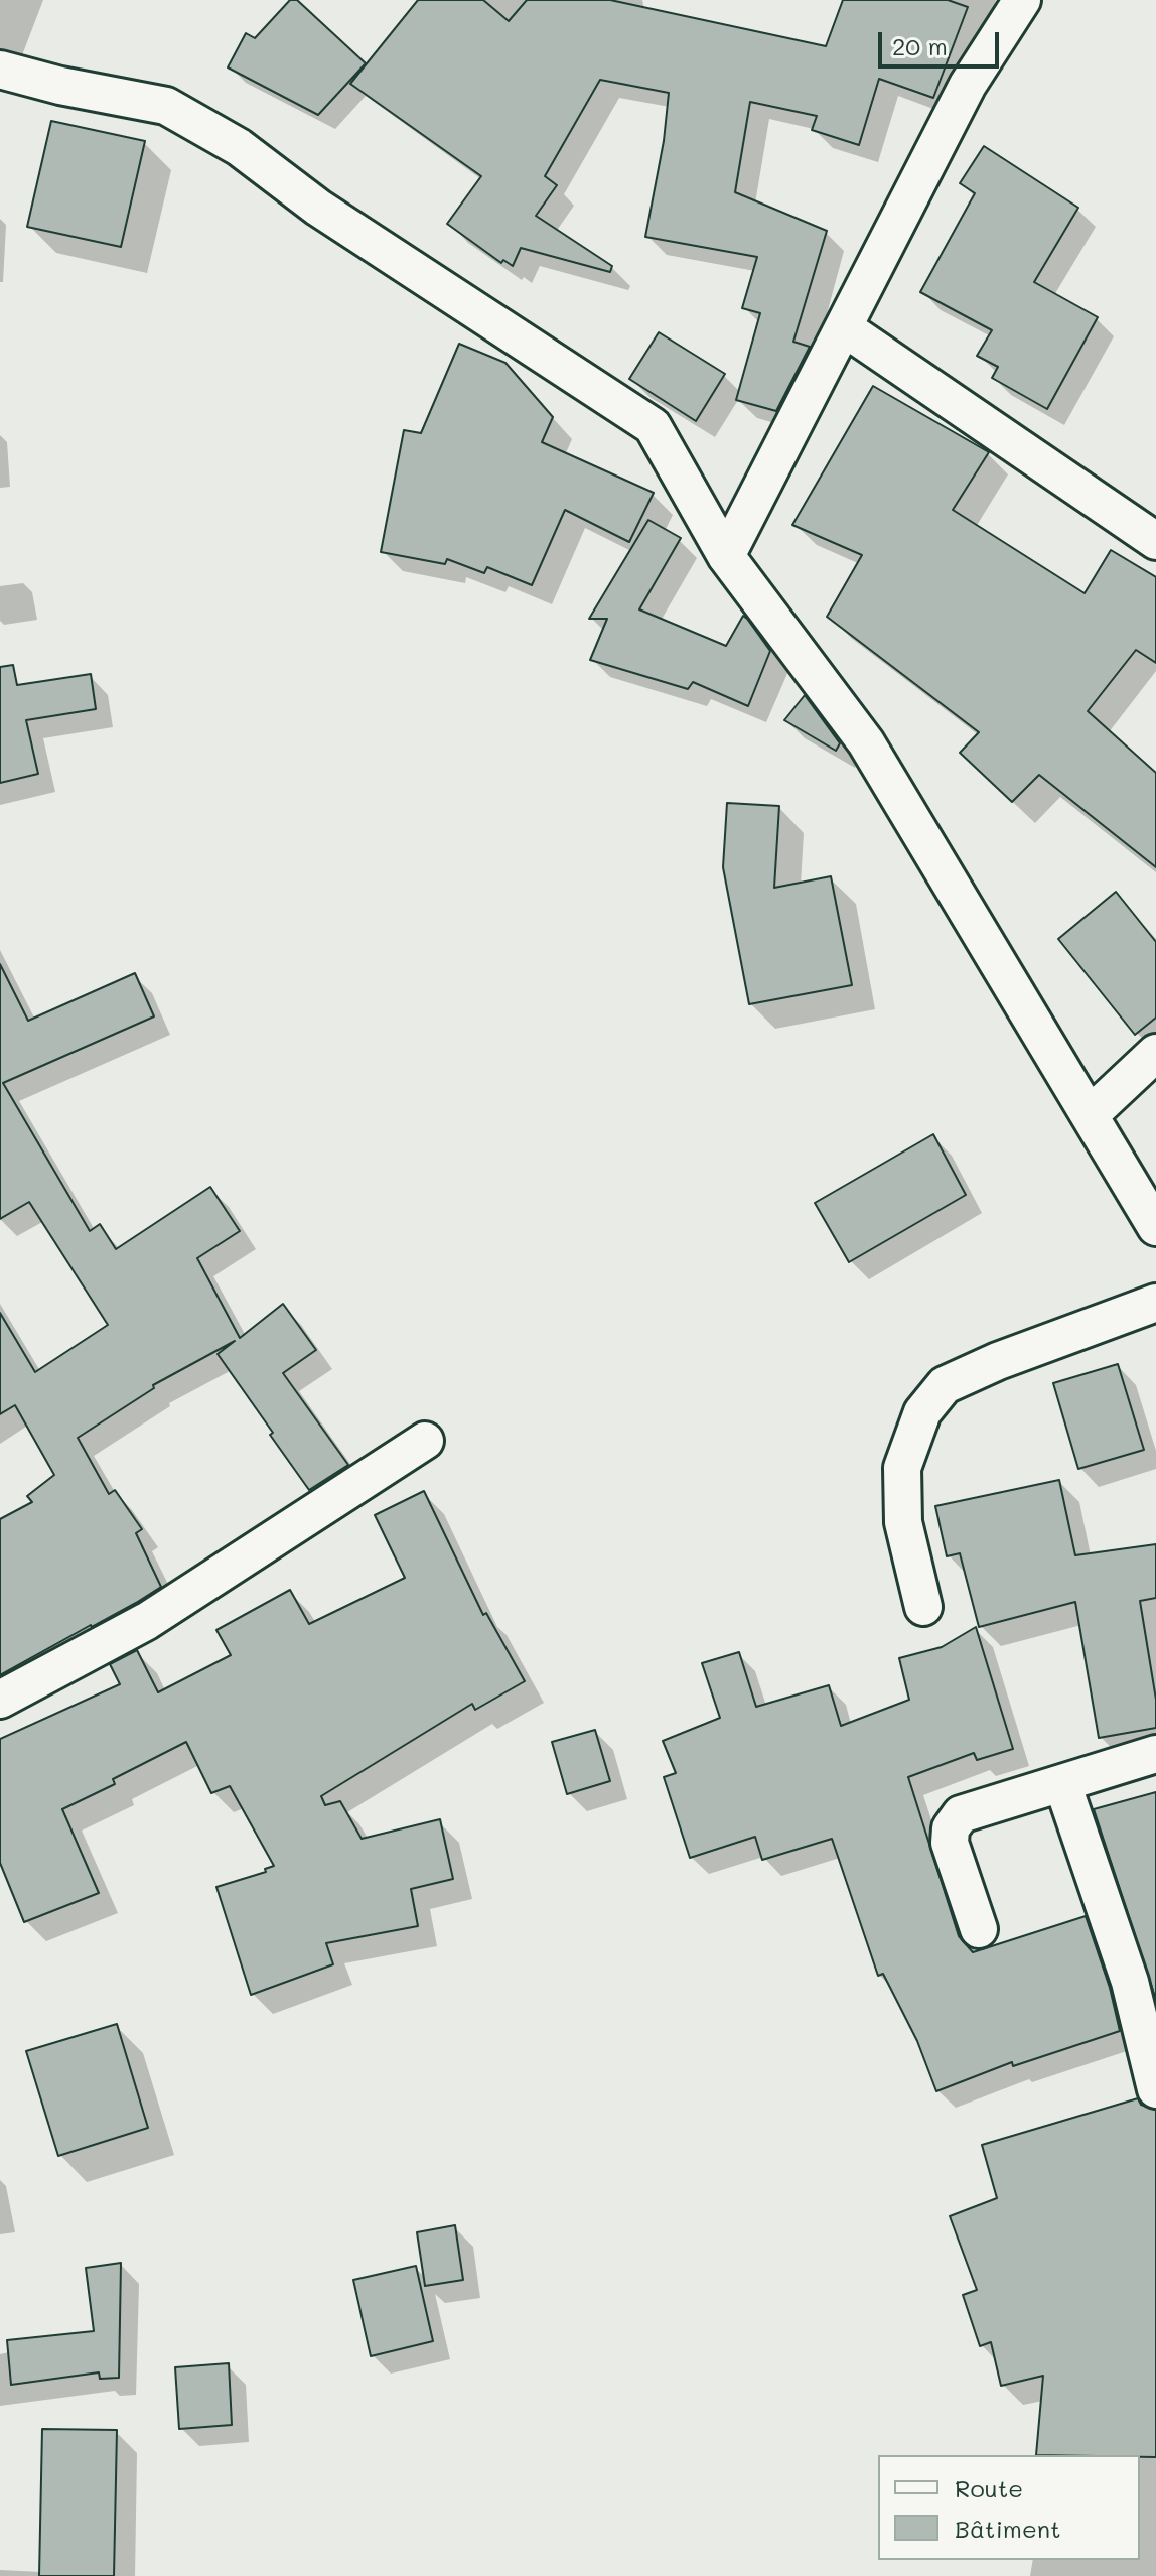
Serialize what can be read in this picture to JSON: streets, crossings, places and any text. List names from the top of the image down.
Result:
{
  "legend": ["Route", "Bâtiment"],
  "scale_bar": "20 m"
}
